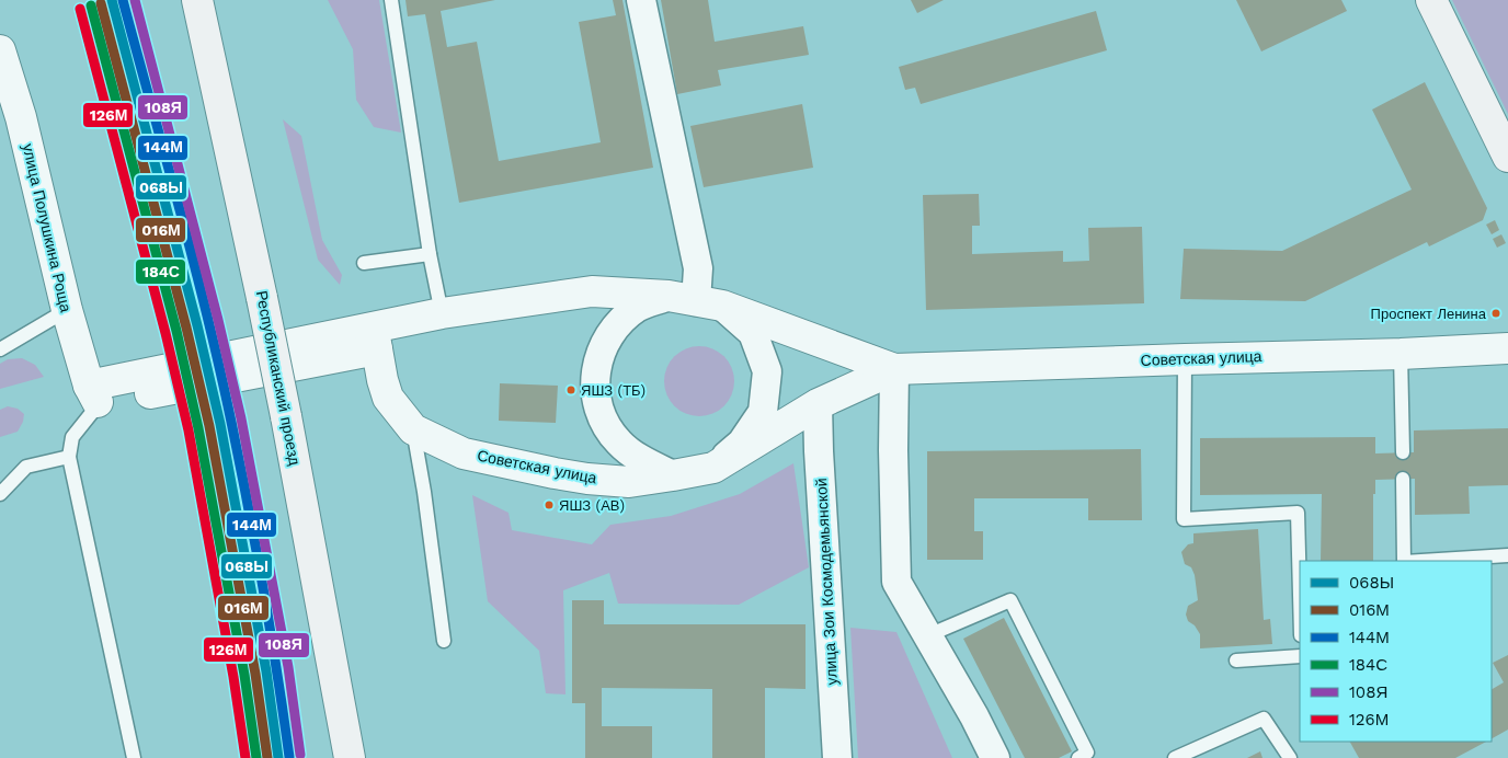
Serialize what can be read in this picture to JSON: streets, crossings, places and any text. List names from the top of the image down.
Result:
{
  "streets": {
    "main road": ["Республиканский проезд"],
    "street": ["улица Полушкина Роща", "Советская улица", "улица Зои Космодемьянской"]
  },
  "crossings": [
    ["улица Полушкина Роща", "Советская улица"],
    ["Советская улица", "улица Зои Космодемьянской"]
  ],
  "places": ["Проспект Ленина", "ЯШЗ (ТБ)", "ЯШЗ (АВ)"],
  "lines": [
    "transit line 068Ы",
    "transit line 144М",
    "transit line 108Я",
    "transit line 016М",
    "transit line 184С",
    "transit line 126М"
  ],
  "legend": [
    "068Ы",
    "016М",
    "144М",
    "184С",
    "108Я",
    "126М"
  ]
}
